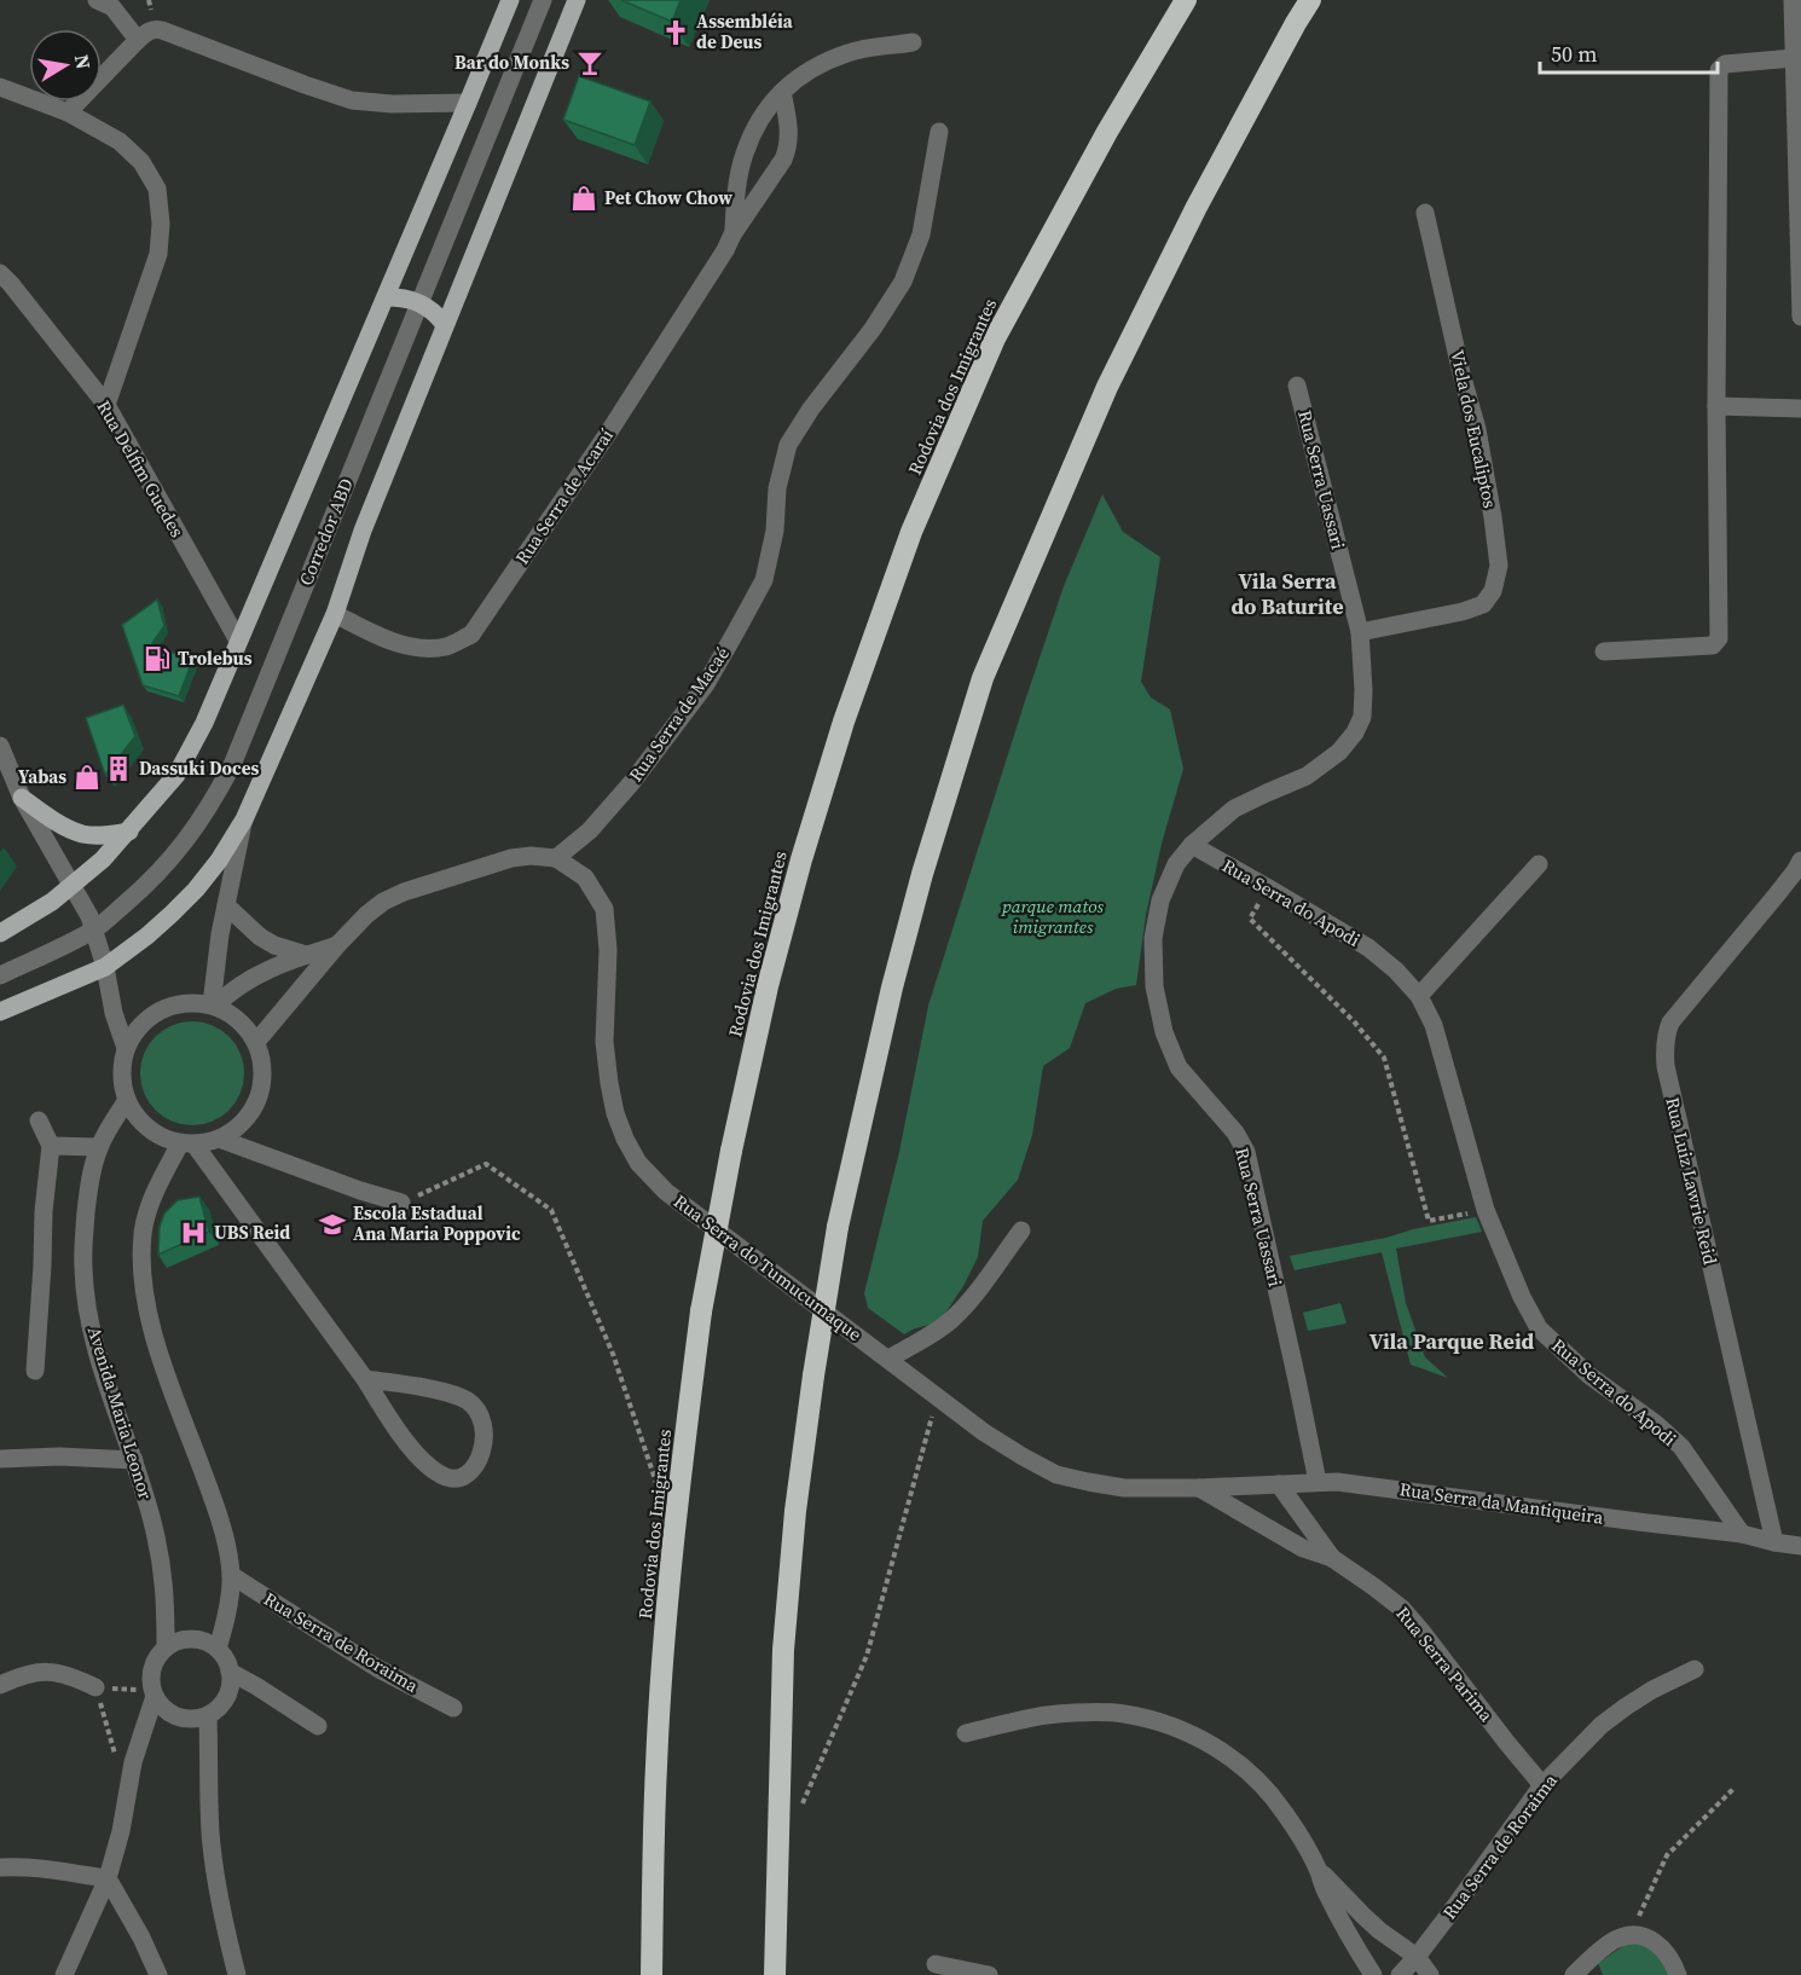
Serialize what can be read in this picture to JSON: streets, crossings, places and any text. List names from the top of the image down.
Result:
{
  "streets": {
    "highway": ["Rodovia dos Imigrantes"],
    "street": [
      "Viela dos Eucaliptos",
      "Rua Delfim Guedes",
      "Rua Serra Uassari",
      "Rua Serra de Acaraí",
      "Corredor ABD",
      "Rua Serra de Macaé",
      "Rua Serra do Apodi",
      "Rua Luiz Lawrie Reid",
      "Rua Serra do Tumucumaque",
      "Avenida Maria Leonor",
      "Rua Serra da Mantiqueira",
      "Rua Serra de Roraima",
      "Rua Serra Parima"
    ]
  },
  "crossings": [
    ["Viela dos Eucaliptos", "Rua Serra Uassari"],
    ["Rua Serra Uassari", "Rua Serra do Apodi"],
    ["Rua Serra Uassari", "Rua Serra da Mantiqueira"],
    ["Rua Serra de Macaé", "Rua Serra do Tumucumaque"],
    ["Rua Serra do Apodi", "Rua Serra da Mantiqueira"],
    ["Rua Luiz Lawrie Reid", "Rua Serra da Mantiqueira"],
    ["Rua Serra do Tumucumaque", "Rua Serra da Mantiqueira"],
    ["Rua Serra do Tumucumaque", "Rua Serra Parima"],
    ["Rua Serra da Mantiqueira", "Rua Serra Parima"],
    ["Rua Serra de Roraima", "Rua Serra Parima"]
  ],
  "districts": ["Vila Serra do Baturite", "Vila Parque Reid"],
  "parks": ["parque matos imigrantes"],
  "places": {
    "church": ["Assembléia de Deus"],
    "bar": ["Bar do Monks"],
    "shop": ["Pet Chow Chow", "Yabas"],
    "fuel station": ["Trolebus"],
    "building": ["Dassuki Doces"],
    "school or university": ["Escola Estadual Ana Maria Poppovic"],
    "hospital": ["UBS Reid"]
  },
  "scale_bar": "50 m",
  "north": "right"
}
